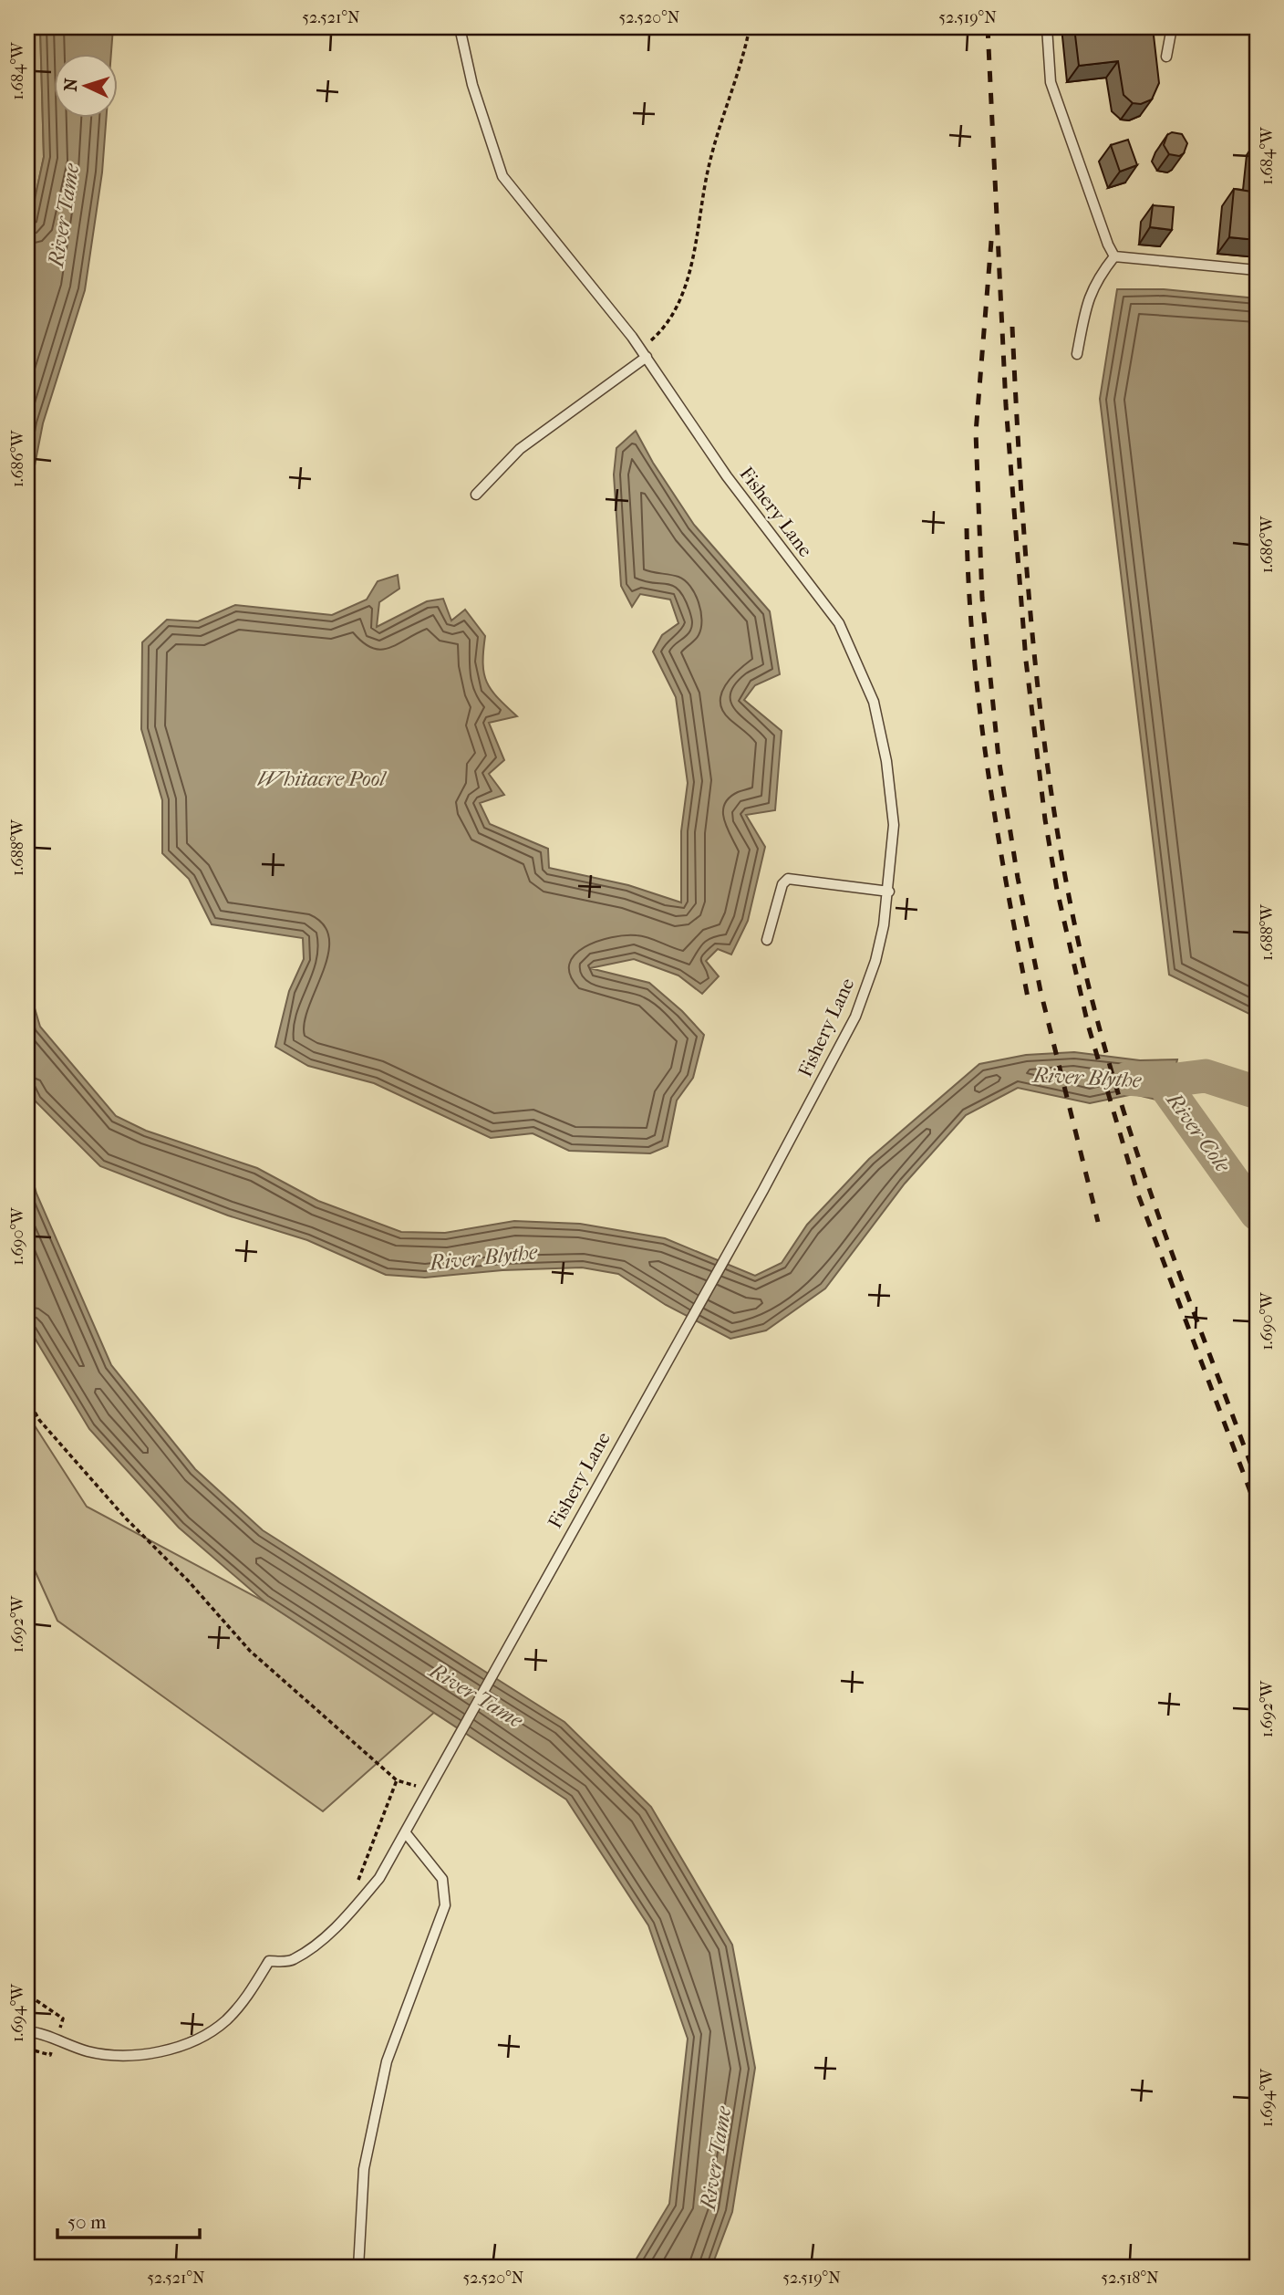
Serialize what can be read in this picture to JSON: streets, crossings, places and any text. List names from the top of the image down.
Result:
{
  "streets": {
    "lane": ["Fishery Lane"]
  },
  "water": [
    "River Tame",
    "Whitacre Pool",
    "River Blythe",
    "River Cole"
  ],
  "scale_bar": "50 m",
  "north": "left",
  "coordinates": [
    "52.521°N",
    "52.520°N",
    "52.519°N",
    "1.684°W",
    "1.686°W",
    "1.688°W",
    "1.690°W",
    "1.692°W",
    "1.694°W",
    "52.518°N"
  ]
}
